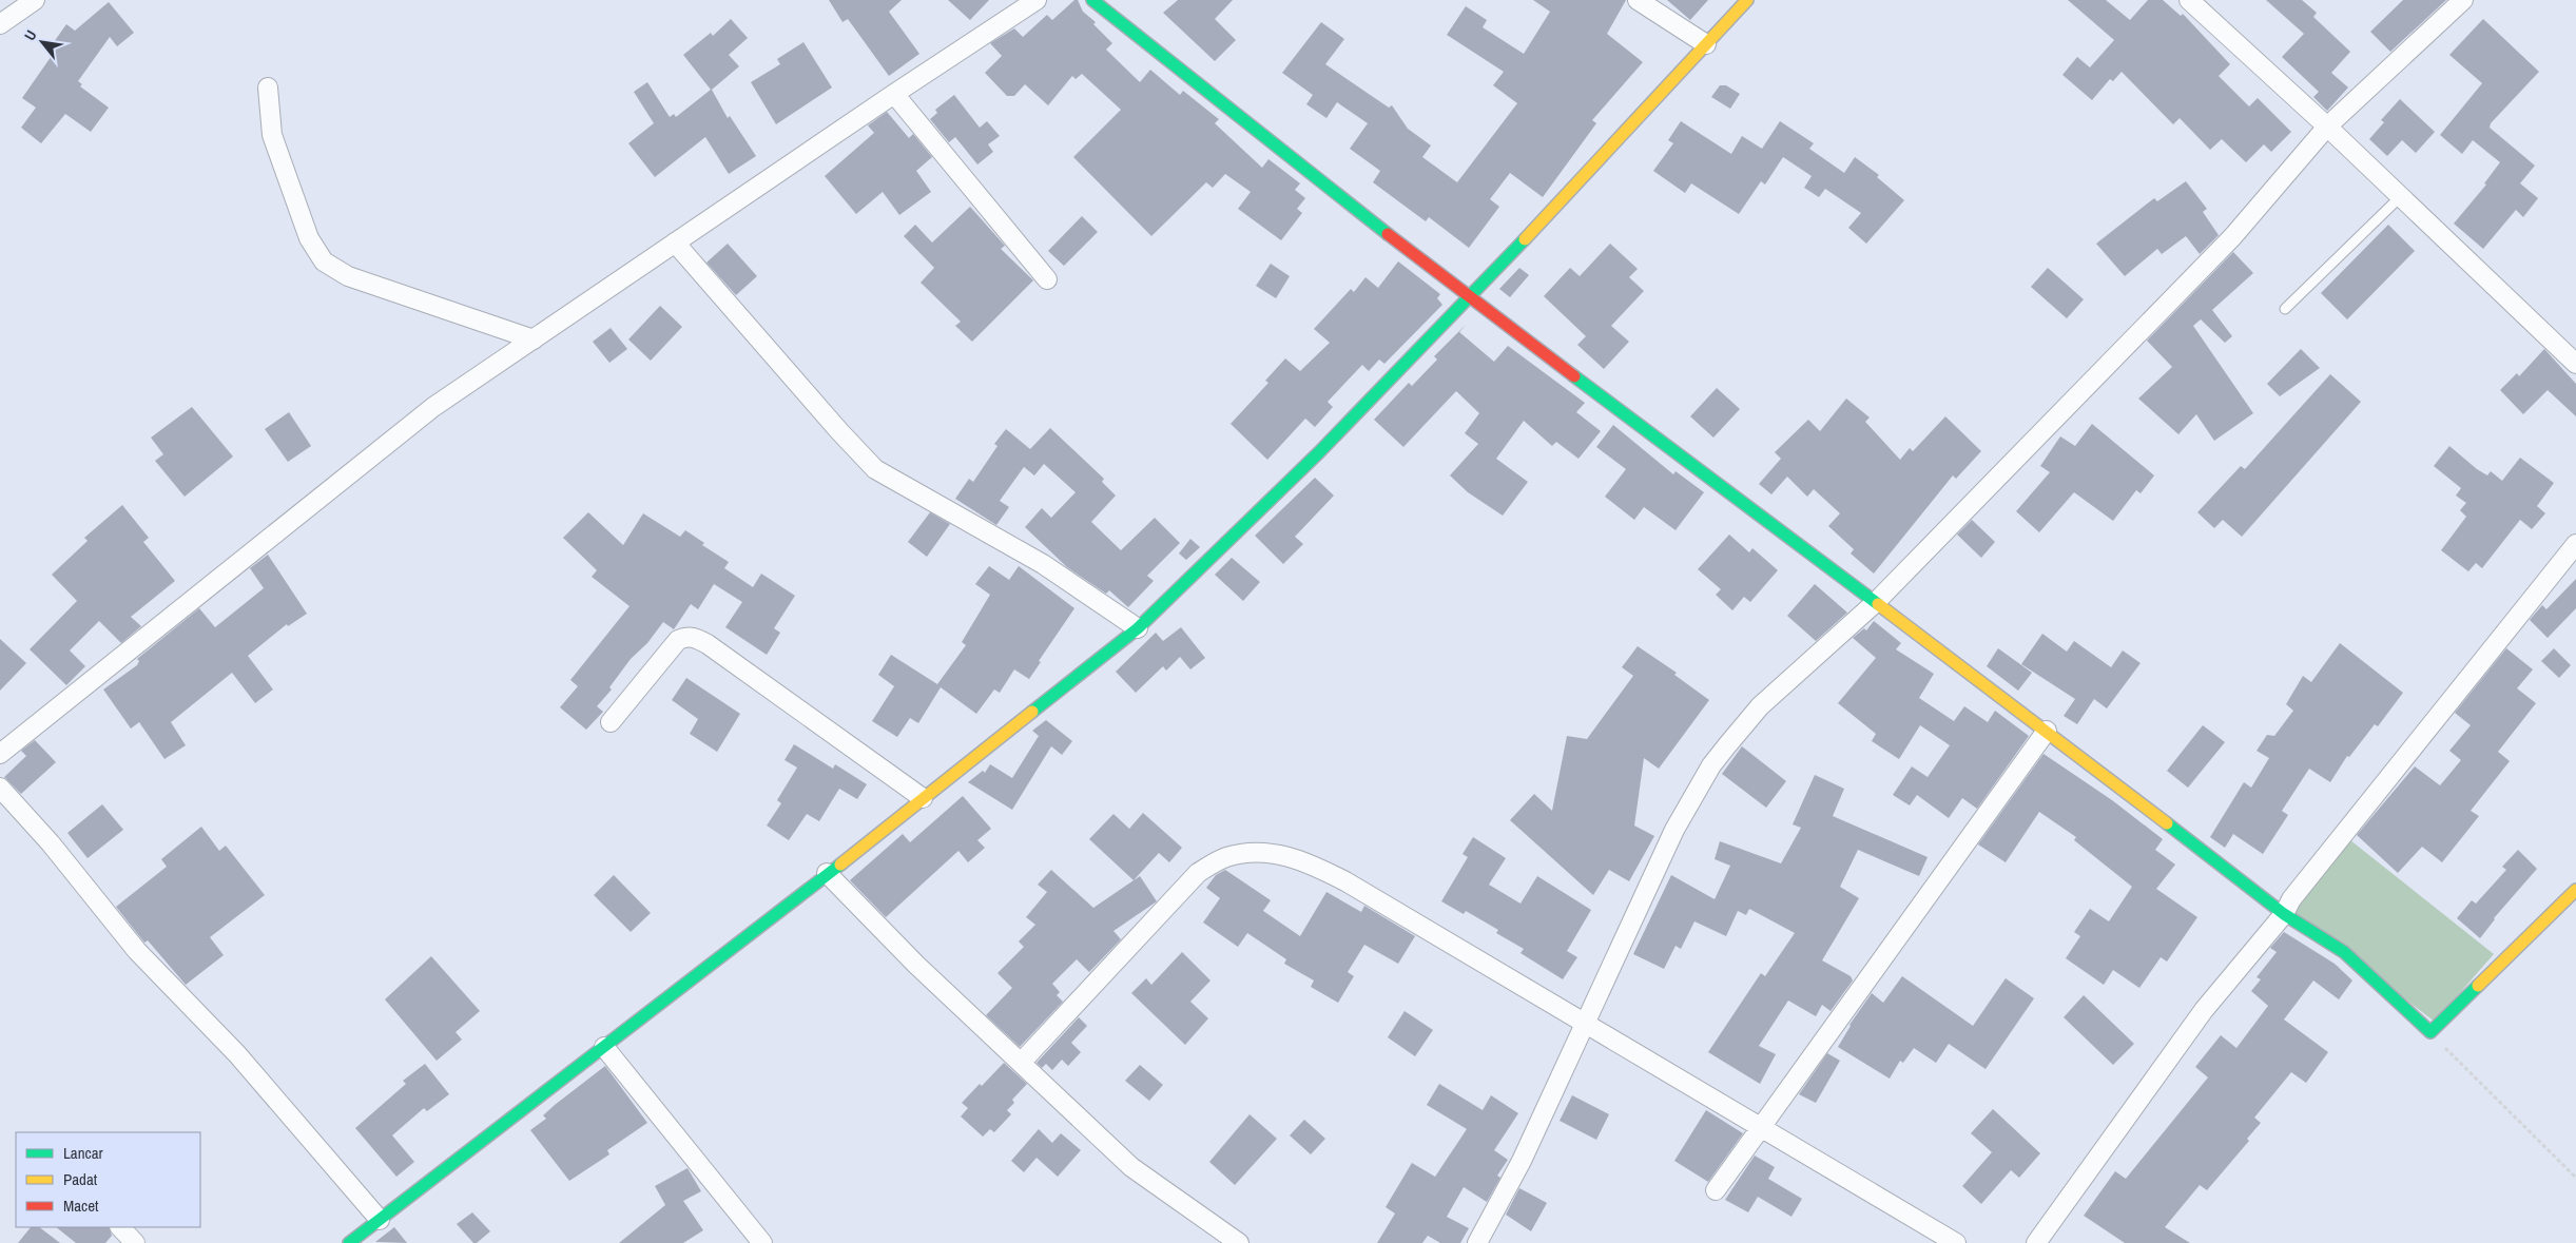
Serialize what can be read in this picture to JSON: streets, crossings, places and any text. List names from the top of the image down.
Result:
{
  "legend": ["Lancar", "Padat", "Macet"],
  "north": "top left"
}
